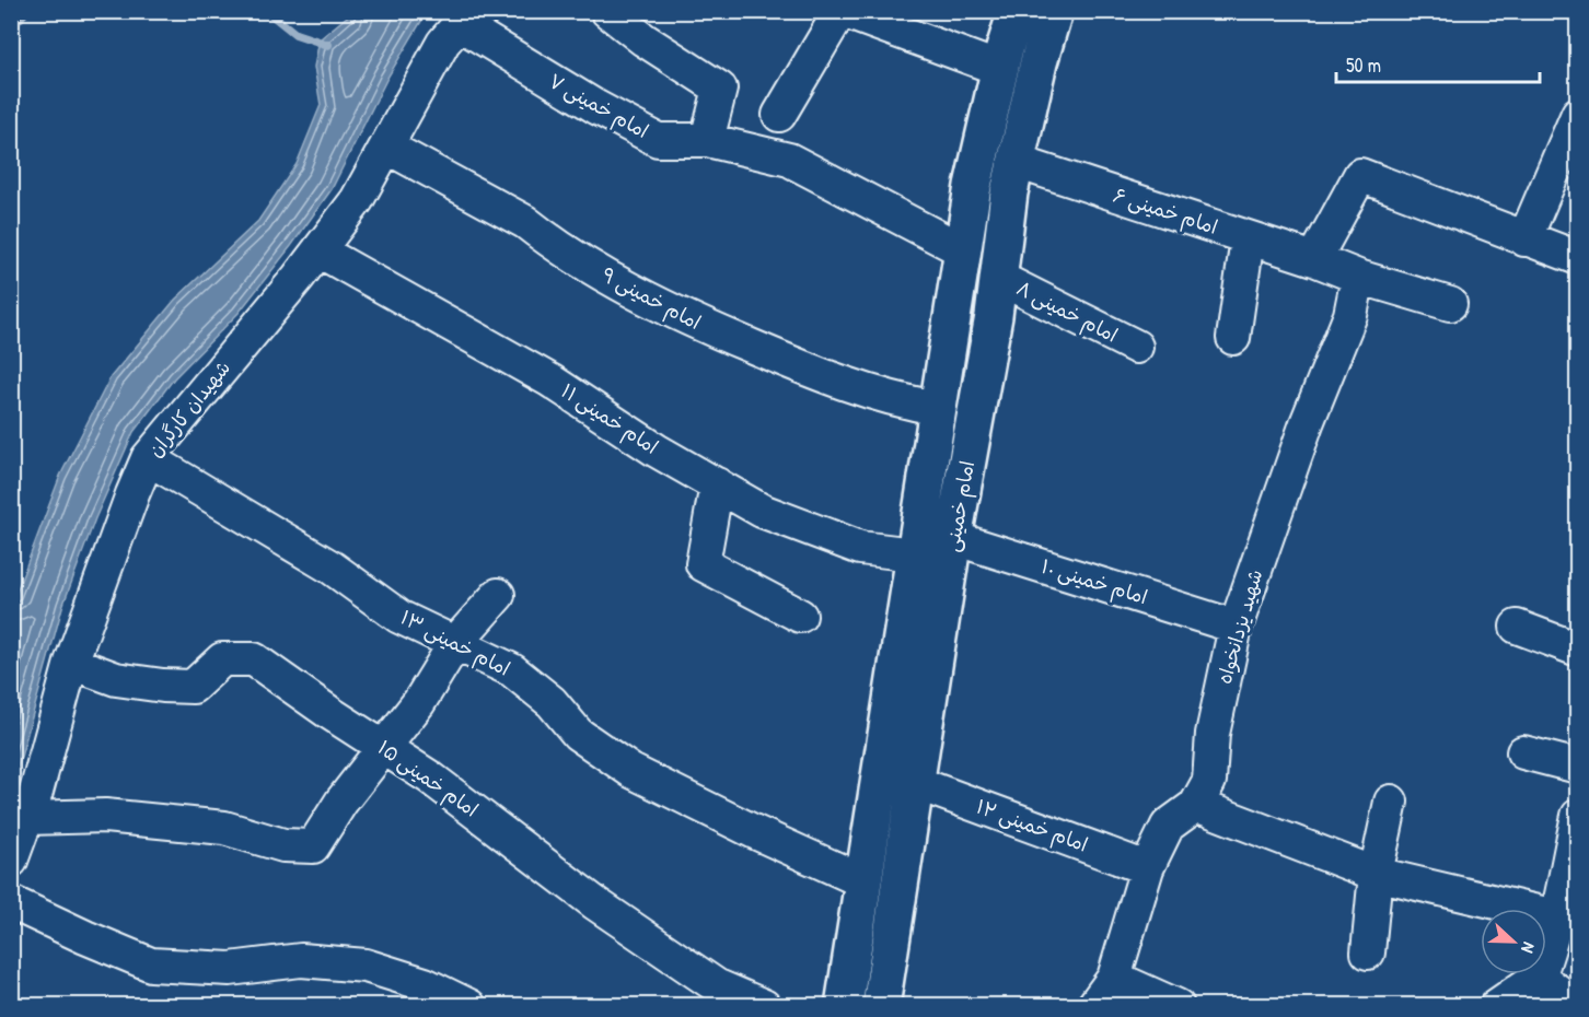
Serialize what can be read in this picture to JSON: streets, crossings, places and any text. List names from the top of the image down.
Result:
{
  "streets": {
    "main road": ["امام خمینی"],
    "street": [
      "امام خمینی ۷",
      "امام خمینی ۶",
      "امام خمینی ۹",
      "امام خمینی ۸",
      "شهیدان کارگران",
      "امام خمینی ۱۱",
      "امام خمینی ۱۰",
      "شهید یزدانخواه",
      "امام خمینی ۱۳",
      "امام خمینی ۱۵",
      "امام خمینی ۱۲"
    ]
  },
  "crossings": [
    ["امام خمینی ۷", "شهیدان کارگران"],
    ["امام خمینی ۷", "امام خمینی"],
    ["امام خمینی ۶", "امام خمینی"],
    ["امام خمینی ۹", "شهیدان کارگران"],
    ["امام خمینی ۹", "امام خمینی"],
    ["امام خمینی ۸", "امام خمینی"],
    ["شهیدان کارگران", "امام خمینی ۱۱"],
    ["شهیدان کارگران", "امام خمینی ۱۳"],
    ["شهیدان کارگران", "امام خمینی ۱۵"],
    ["امام خمینی ۱۱", "امام خمینی"],
    ["امام خمینی", "امام خمینی ۱۰"],
    ["امام خمینی", "امام خمینی ۱۳"],
    ["امام خمینی", "امام خمینی ۱۲"],
    ["امام خمینی ۱۰", "شهید یزدانخواه"]
  ],
  "scale_bar": "50 m",
  "north": "right"
}
